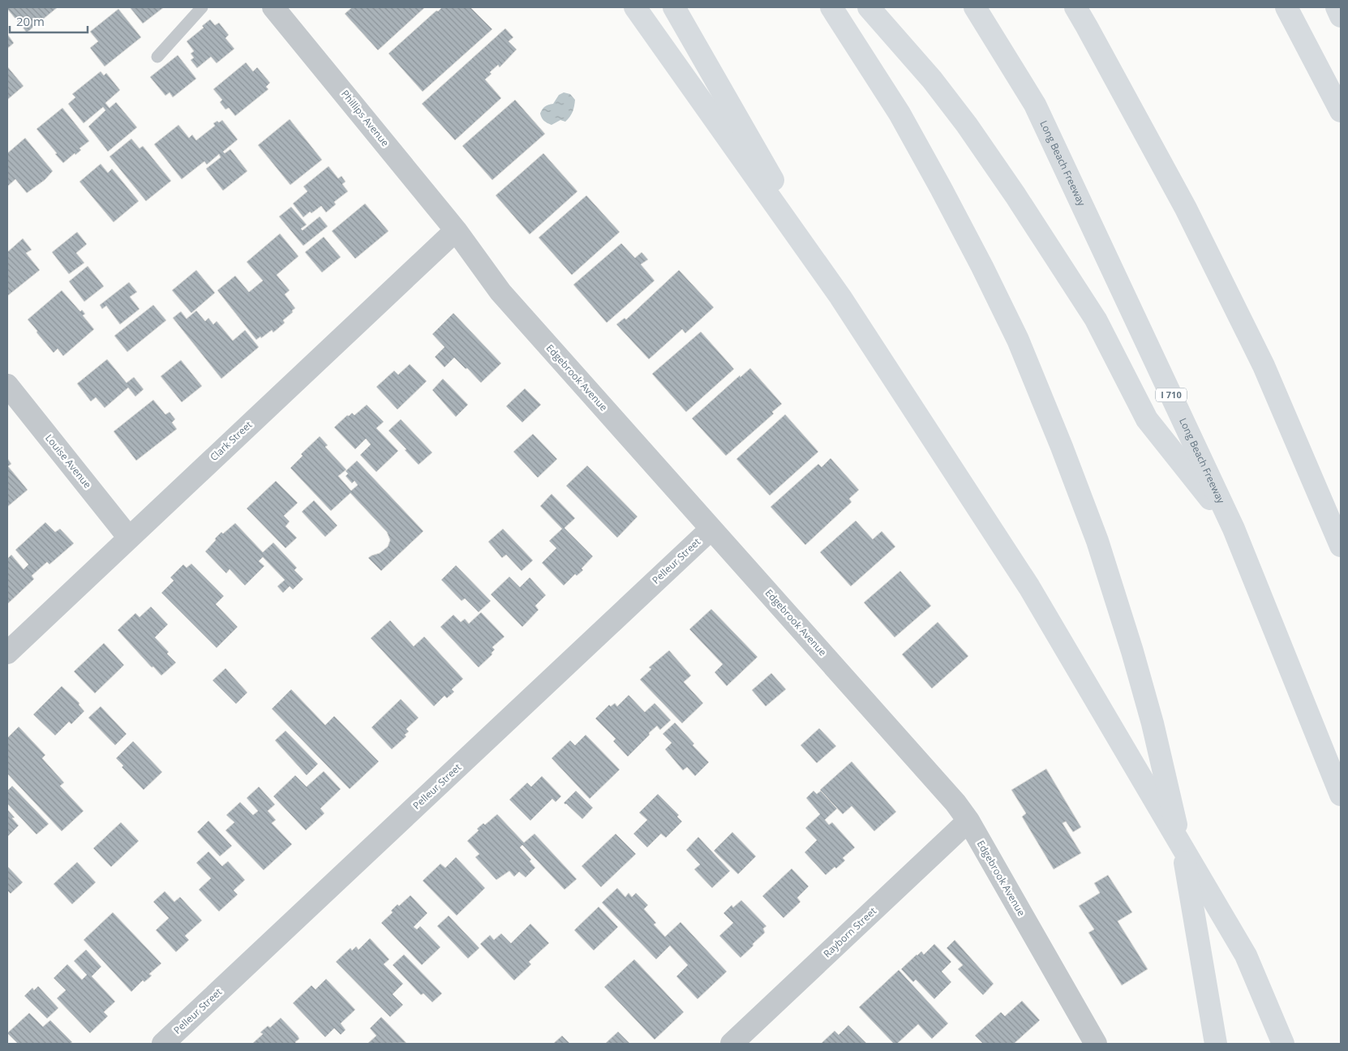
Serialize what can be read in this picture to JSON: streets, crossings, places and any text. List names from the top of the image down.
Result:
{
  "streets": {
    "highway": ["Long Beach Freeway", "I 710"],
    "street": [
      "Phillips Avenue",
      "Edgebrook Avenue",
      "Clark Street",
      "Louise Avenue",
      "Pelleur Street",
      "Rayborn Street"
    ]
  },
  "crossings": [
    ["Phillips Avenue", "Edgebrook Avenue"],
    ["Phillips Avenue", "Clark Street"],
    ["Edgebrook Avenue", "Clark Street"],
    ["Edgebrook Avenue", "Pelleur Street"],
    ["Edgebrook Avenue", "Rayborn Street"],
    ["Clark Street", "Louise Avenue"]
  ],
  "scale_bar": "20 m"
}
